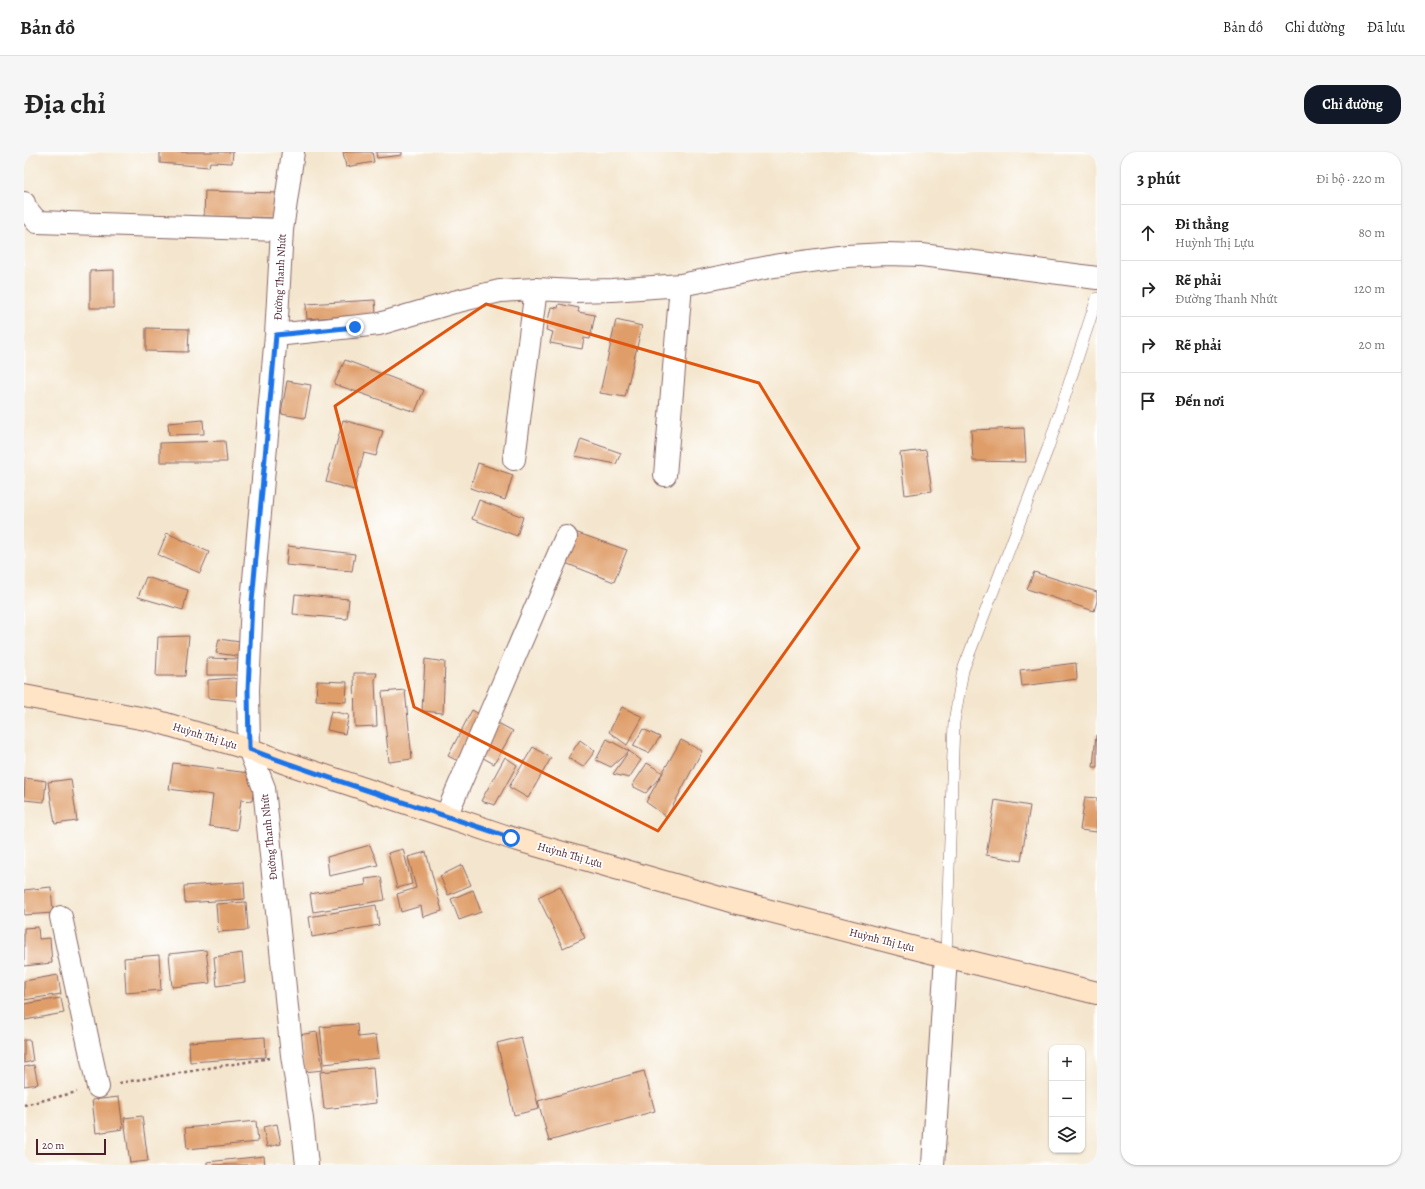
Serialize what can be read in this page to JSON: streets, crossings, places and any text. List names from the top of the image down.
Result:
{
  "streets": {
    "street": ["Đường Thanh Nhứt", "Huỳnh Thị Lựu"]
  },
  "crossings": [
    ["Đường Thanh Nhứt", "Huỳnh Thị Lựu"]
  ],
  "scale_bar": "20 m",
  "page": {
    "header": "Bản đồ",
    "nav": ["Bản đồ", "Chỉ đường", "Đã lưu"],
    "title": "Địa chỉ",
    "buttons": "Chỉ đường",
    "heading": ["3 phút", "Đi bộ · 220 m"],
    "list": [
      ["Đi thẳng", "Huỳnh Thị Lựu", "80 m"],
      ["Rẽ phải", "Đường Thanh Nhứt", "120 m"],
      ["Rẽ phải", "20 m"],
      "Đến nơi"
    ],
    "map_buttons": ["+", "−"],
    "scale": "20 m"
  }
}
